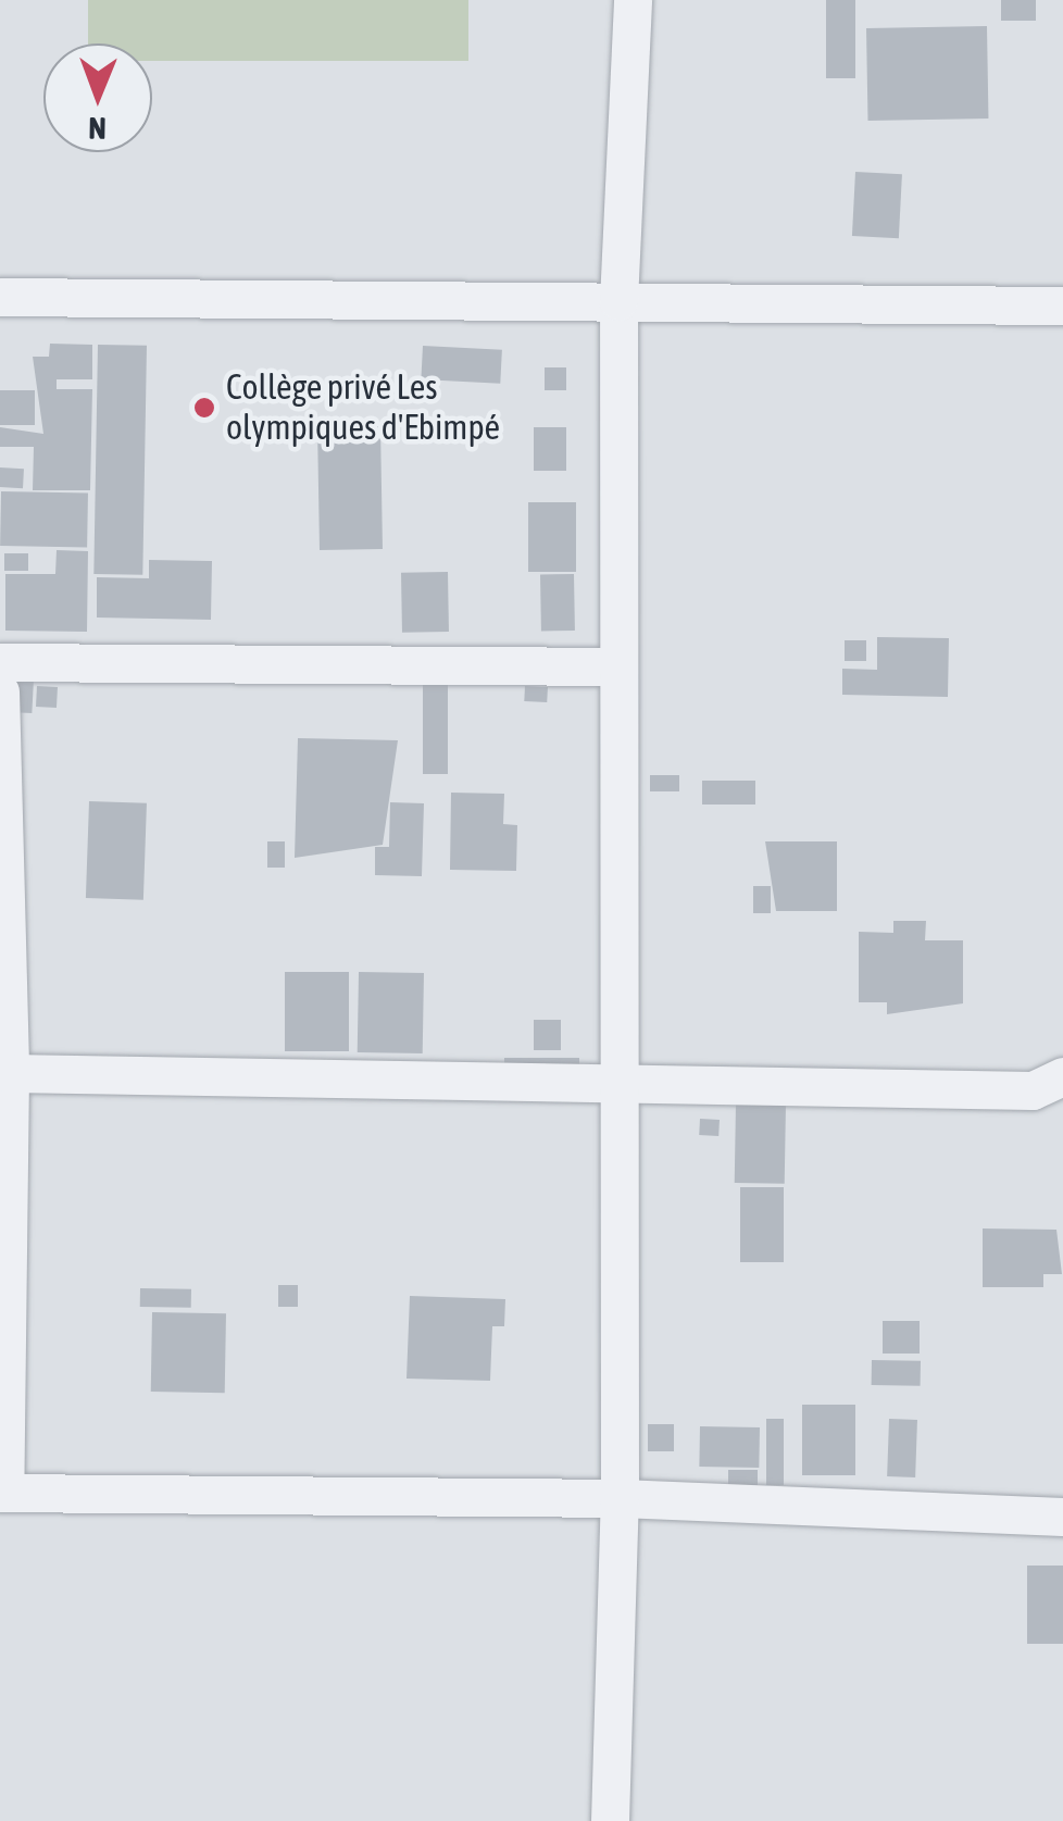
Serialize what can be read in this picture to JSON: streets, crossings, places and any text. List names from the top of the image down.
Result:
{
  "places": ["Collège privé Les olympiques d'Ebimpé"],
  "north": "bottom"
}
